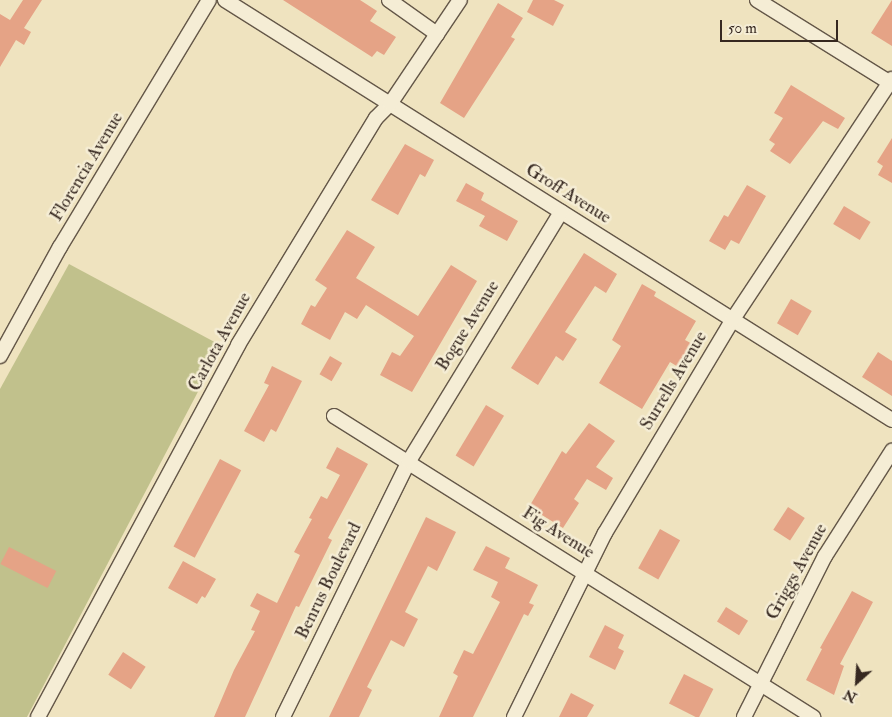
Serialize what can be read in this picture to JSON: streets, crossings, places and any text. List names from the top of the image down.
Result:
{
  "streets": {
    "street": [
      "Florencia Avenue",
      "Groff Avenue",
      "Bogue Avenue",
      "Carlota Avenue",
      "Surrells Avenue",
      "Fig Avenue",
      "Griggs Avenue",
      "Benrus Boulevard"
    ]
  },
  "crossings": [
    ["Groff Avenue", "Bogue Avenue"],
    ["Groff Avenue", "Carlota Avenue"],
    ["Groff Avenue", "Surrells Avenue"],
    ["Bogue Avenue", "Fig Avenue"],
    ["Bogue Avenue", "Benrus Boulevard"],
    ["Surrells Avenue", "Fig Avenue"],
    ["Fig Avenue", "Griggs Avenue"],
    ["Fig Avenue", "Benrus Boulevard"]
  ],
  "scale_bar": "50 m",
  "north": "bottom left"
}
